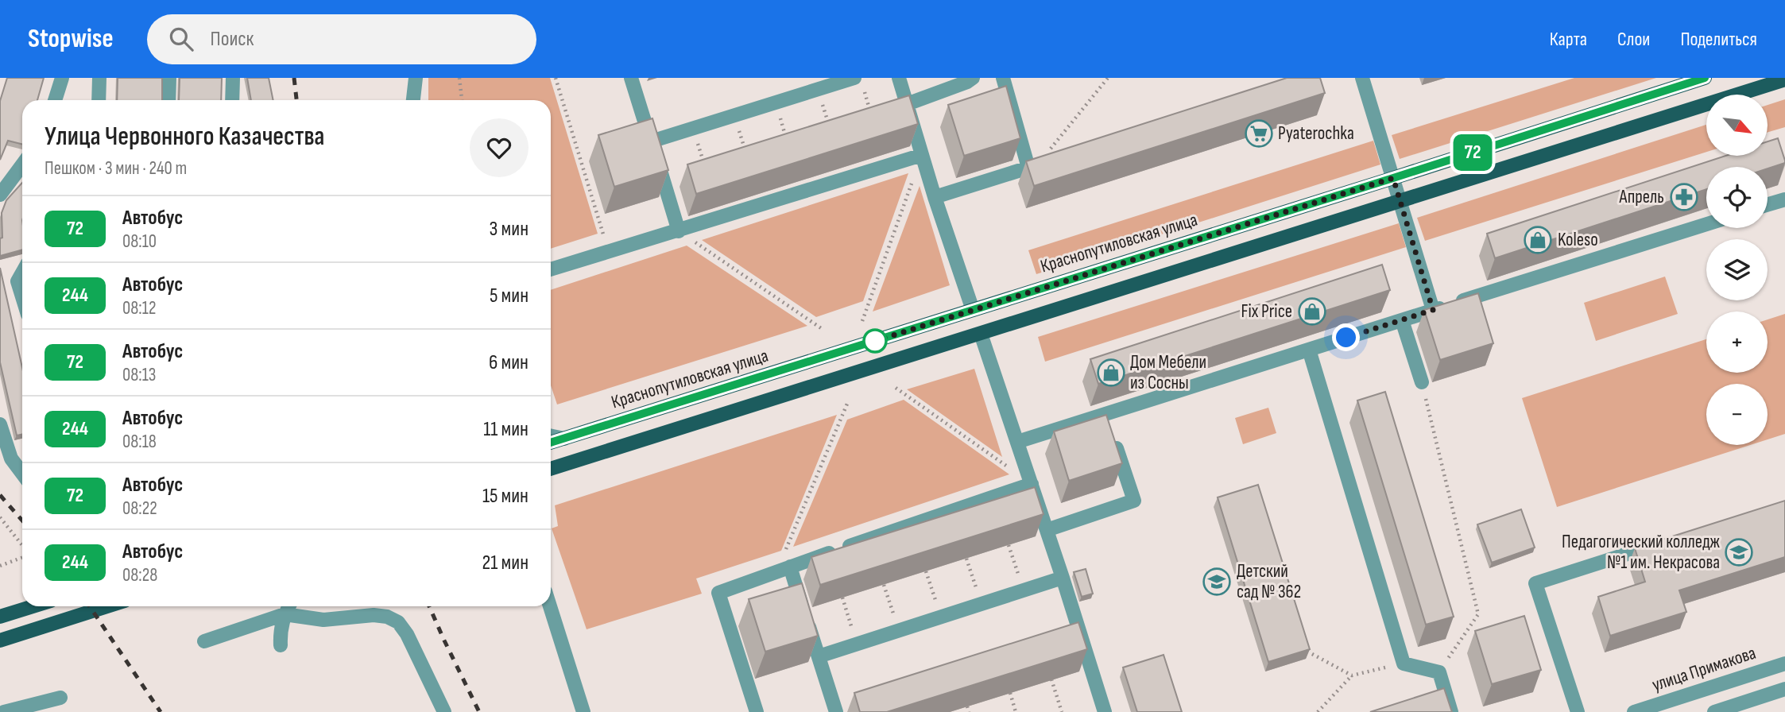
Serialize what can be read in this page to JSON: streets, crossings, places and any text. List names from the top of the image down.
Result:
{
  "streets": {
    "main road": ["Краснопутиловская улица"],
    "street": ["улица Примакова"]
  },
  "places": {
    "supermarket": ["Pyaterochka"],
    "pharmacy": ["Апрель"],
    "shop": ["Koleso", "Fix Price", "Дом Мебели из Сосны"],
    "school or university": ["Педагогический колледж №1 им. Некрасова", "Детский сад № 362"]
  },
  "lines": ["bus line 72"],
  "north": "bottom right",
  "page": {
    "header": "Stopwise",
    "search": "Поиск",
    "nav": ["Карта", "Слои", "Поделиться"],
    "on_map": "72",
    "map_buttons": ["+", "−"],
    "heading": ["Улица Червонного Казачества", "Пешком · 3 мин · 240 m"],
    "list": [
      {
        "mark": "72",
        "name": "Автобус",
        "note": "08:10",
        "value": "3 мин"
      },
      {
        "mark": "244",
        "name": "Автобус",
        "note": "08:12",
        "value": "5 мин"
      },
      {
        "mark": "72",
        "name": "Автобус",
        "note": "08:13",
        "value": "6 мин"
      },
      {
        "mark": "244",
        "name": "Автобус",
        "note": "08:18",
        "value": "11 мин"
      },
      {
        "mark": "72",
        "name": "Автобус",
        "note": "08:22",
        "value": "15 мин"
      },
      {
        "mark": "244",
        "name": "Автобус",
        "note": "08:28",
        "value": "21 мин"
      }
    ]
  }
}
